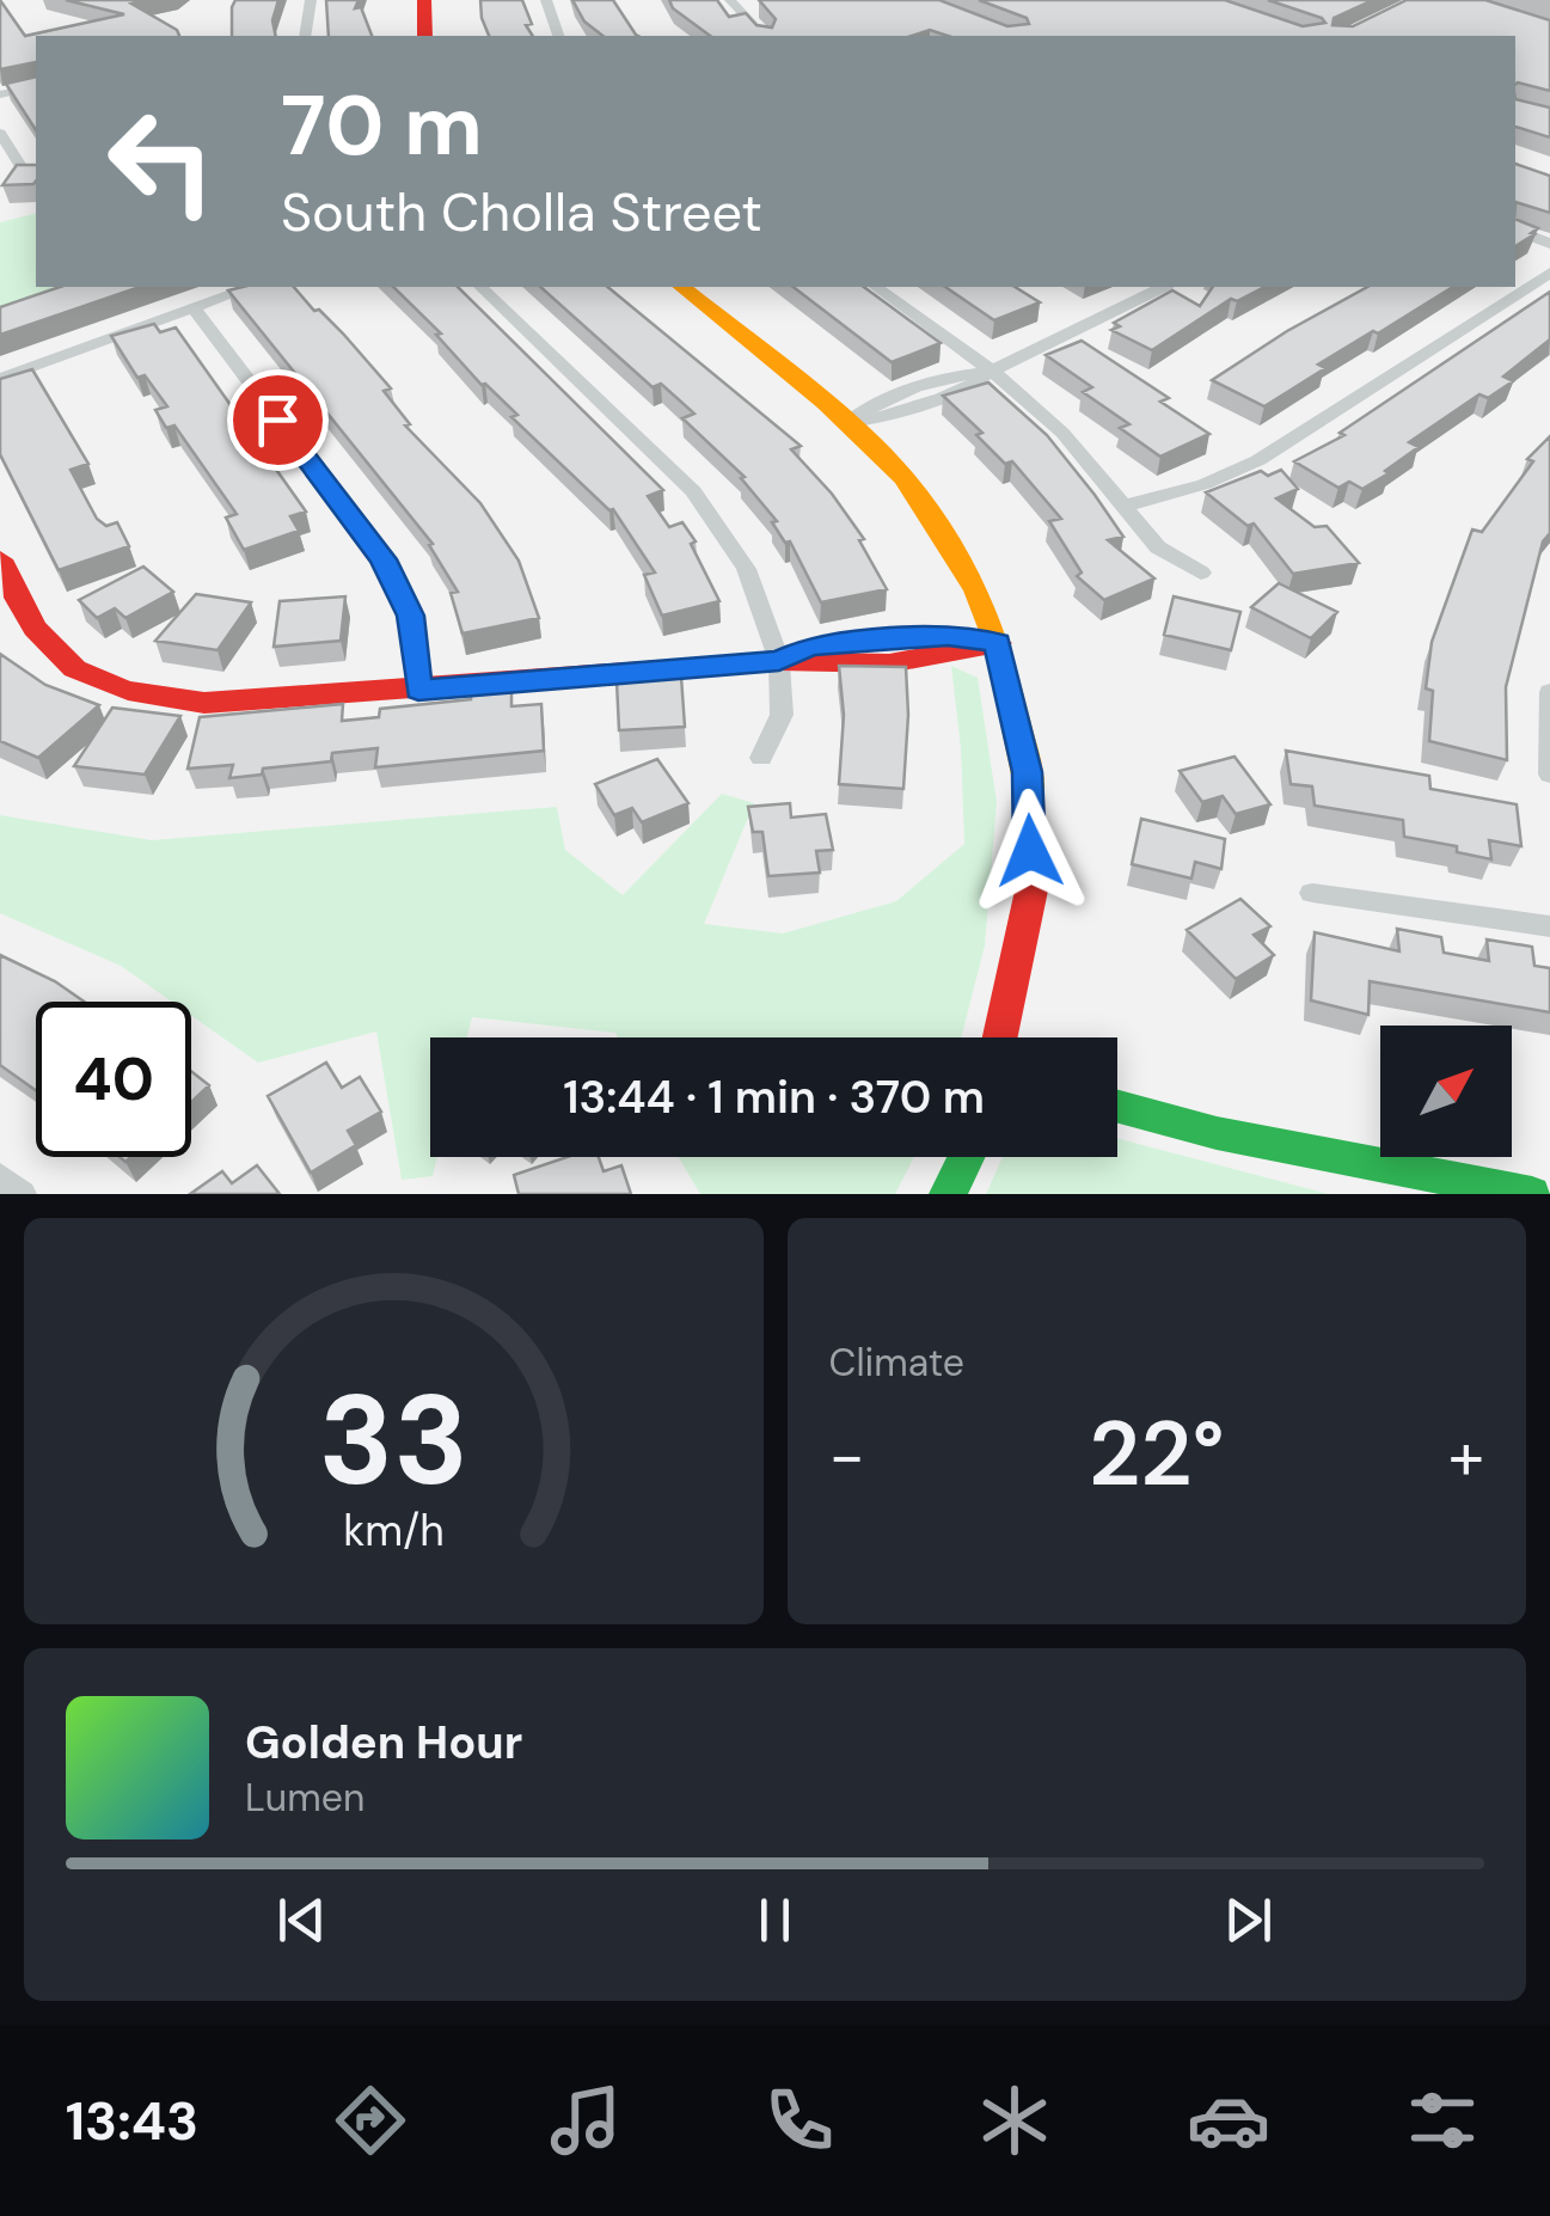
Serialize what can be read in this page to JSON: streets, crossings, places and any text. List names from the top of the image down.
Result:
{
  "north": "top right",
  "page": {
    "turn": ["70 m", "South Cholla Street"],
    "limit": "40",
    "trip": "13:44 · 1 min · 370 m",
    "tile": "Climate",
    "heat": ["−", "22°", "+"],
    "song": ["Golden Hour", "Lumen"],
    "tabs": "13:43",
    "gauge": ["33", "km/h"]
  }
}
